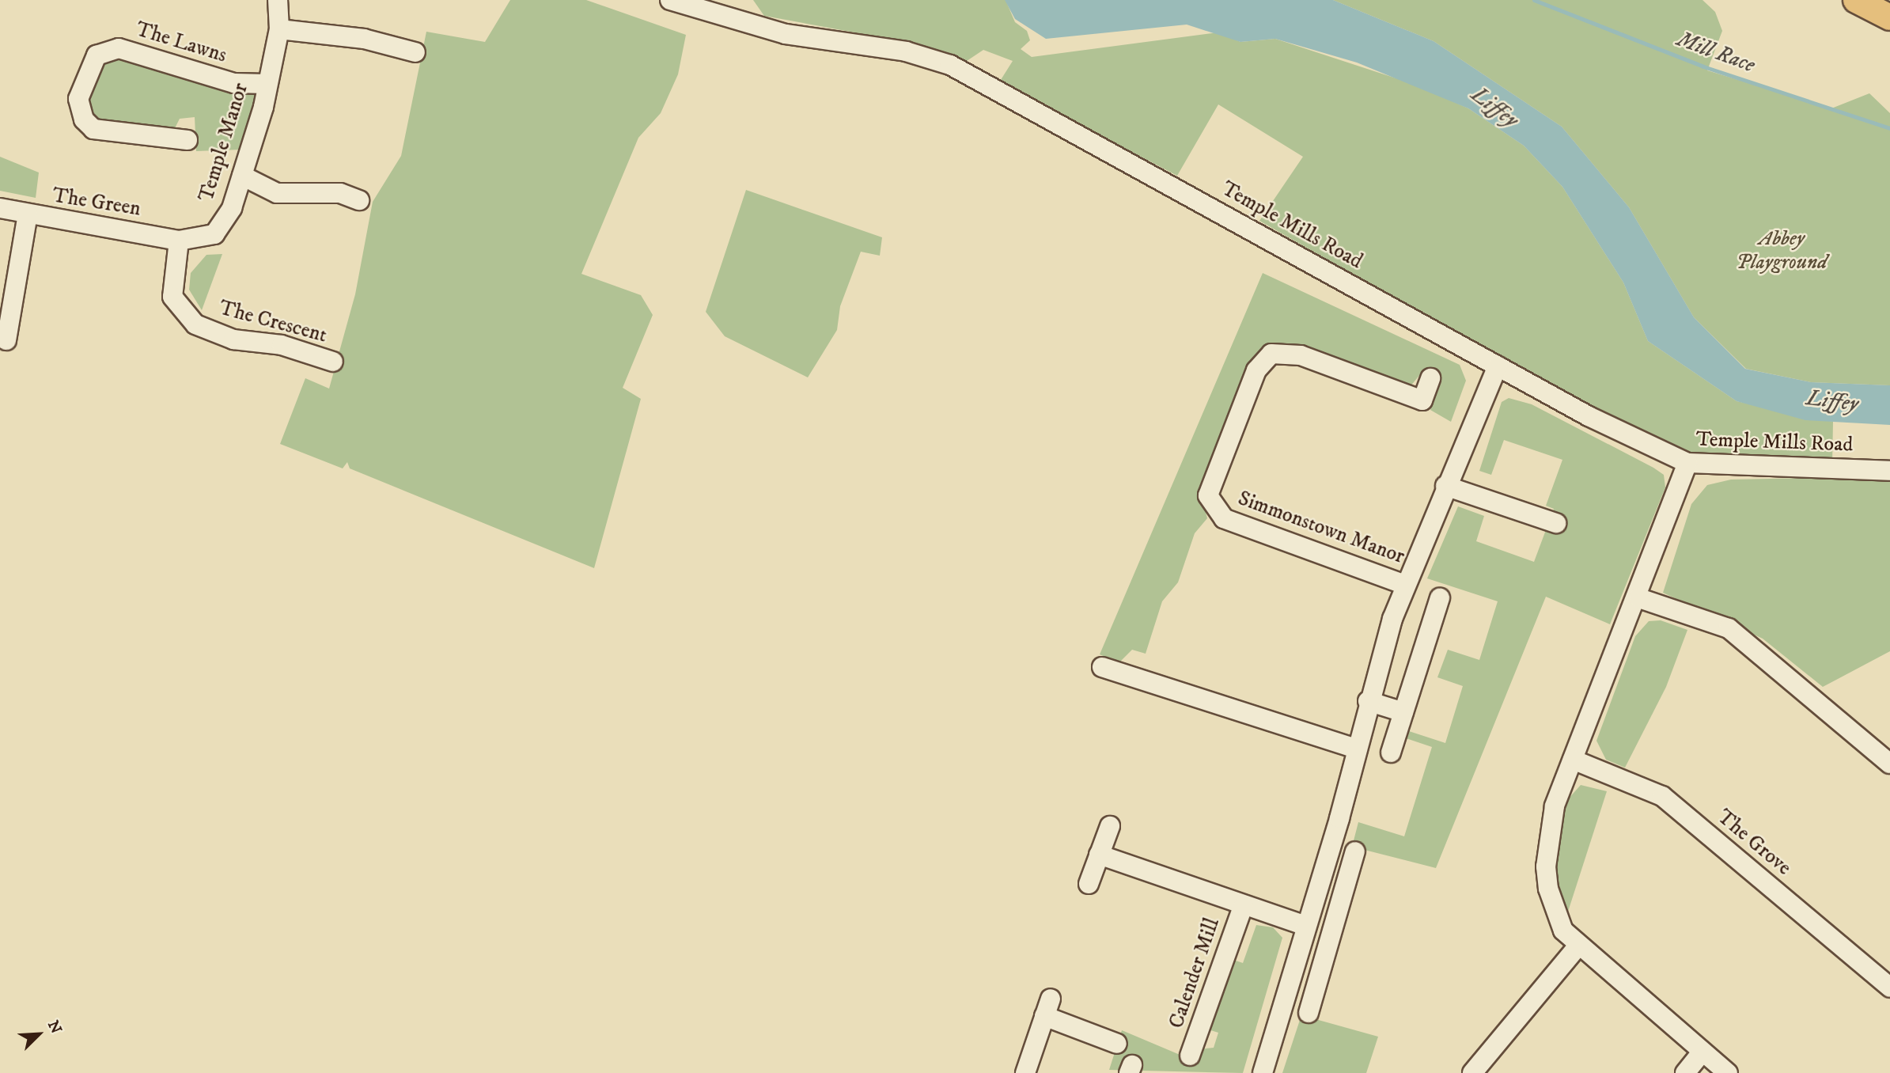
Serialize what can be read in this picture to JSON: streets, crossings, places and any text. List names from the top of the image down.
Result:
{
  "streets": {
    "street": [
      "The Lawns",
      "Temple Manor",
      "The Green",
      "Temple Mills Road",
      "The Crescent",
      "Simmonstown Manor",
      "The Grove",
      "Calender Mill"
    ]
  },
  "crossings": [
    ["The Lawns", "Temple Manor"],
    ["Temple Manor", "The Green"],
    ["Temple Manor", "The Crescent"],
    ["The Green", "The Crescent"],
    ["Temple Mills Road", "Simmonstown Manor"],
    ["Simmonstown Manor", "Calender Mill"]
  ],
  "water": ["Mill Race", "Liffey"],
  "parks": ["Abbey Playground"],
  "north": "top right"
}
